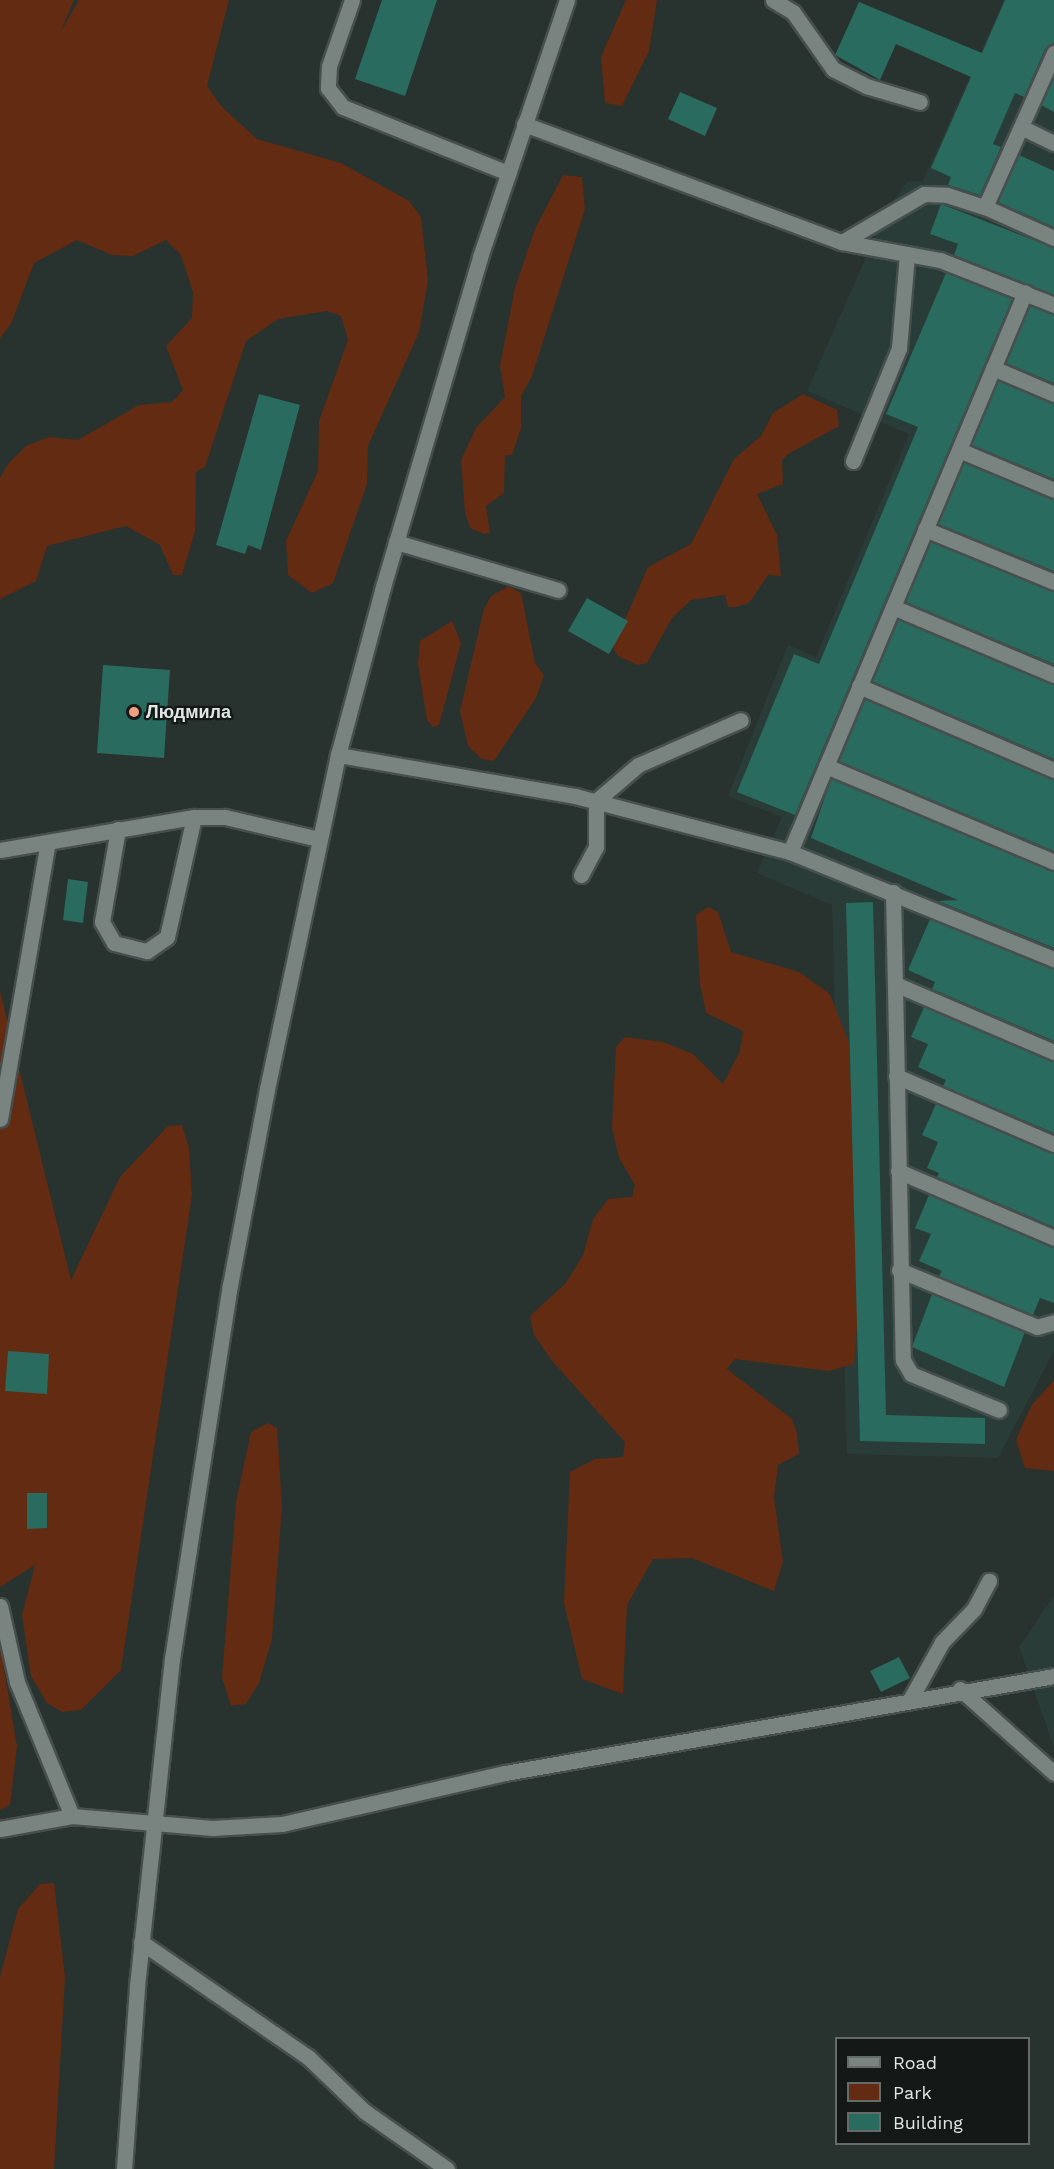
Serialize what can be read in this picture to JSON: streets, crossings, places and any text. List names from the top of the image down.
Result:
{
  "places": ["Людмила"],
  "legend": ["Road", "Park", "Building"]
}
